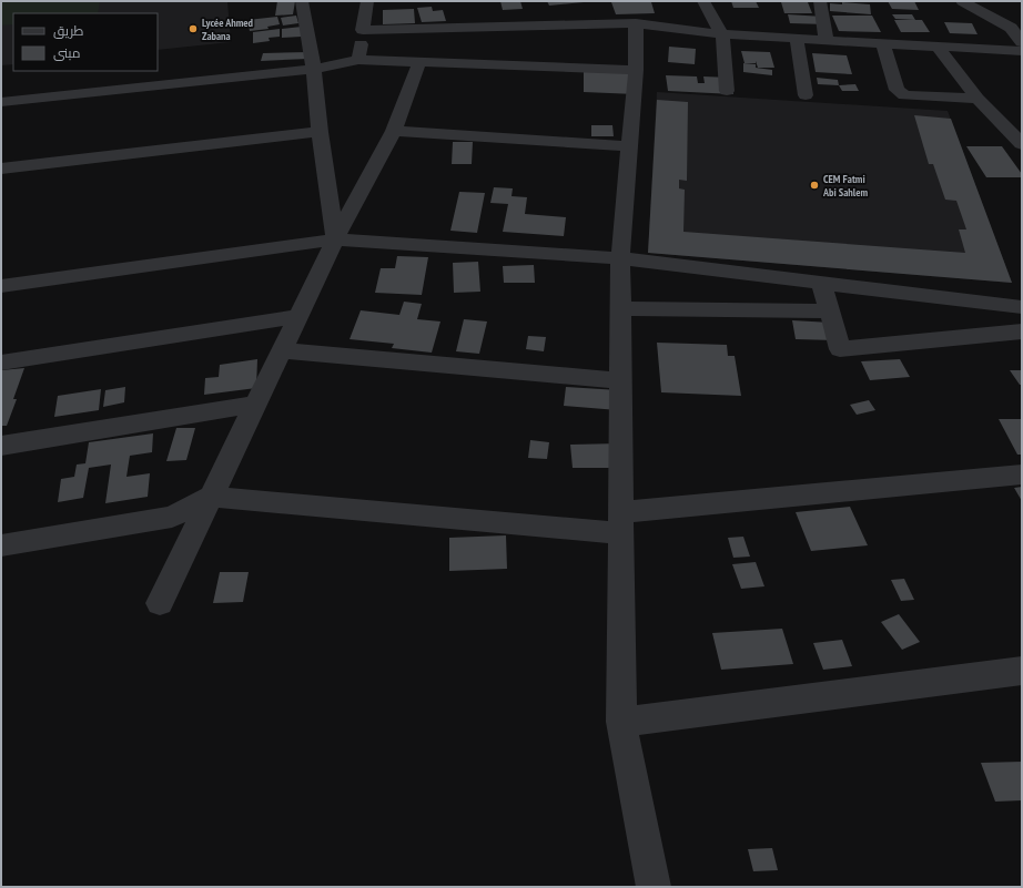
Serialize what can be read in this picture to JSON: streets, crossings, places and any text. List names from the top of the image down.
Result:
{
  "places": ["Lycée Ahmed Zabana", "CEM Fatmi Abi Sahlem"],
  "legend": ["طريق", "مبنى"]
}
